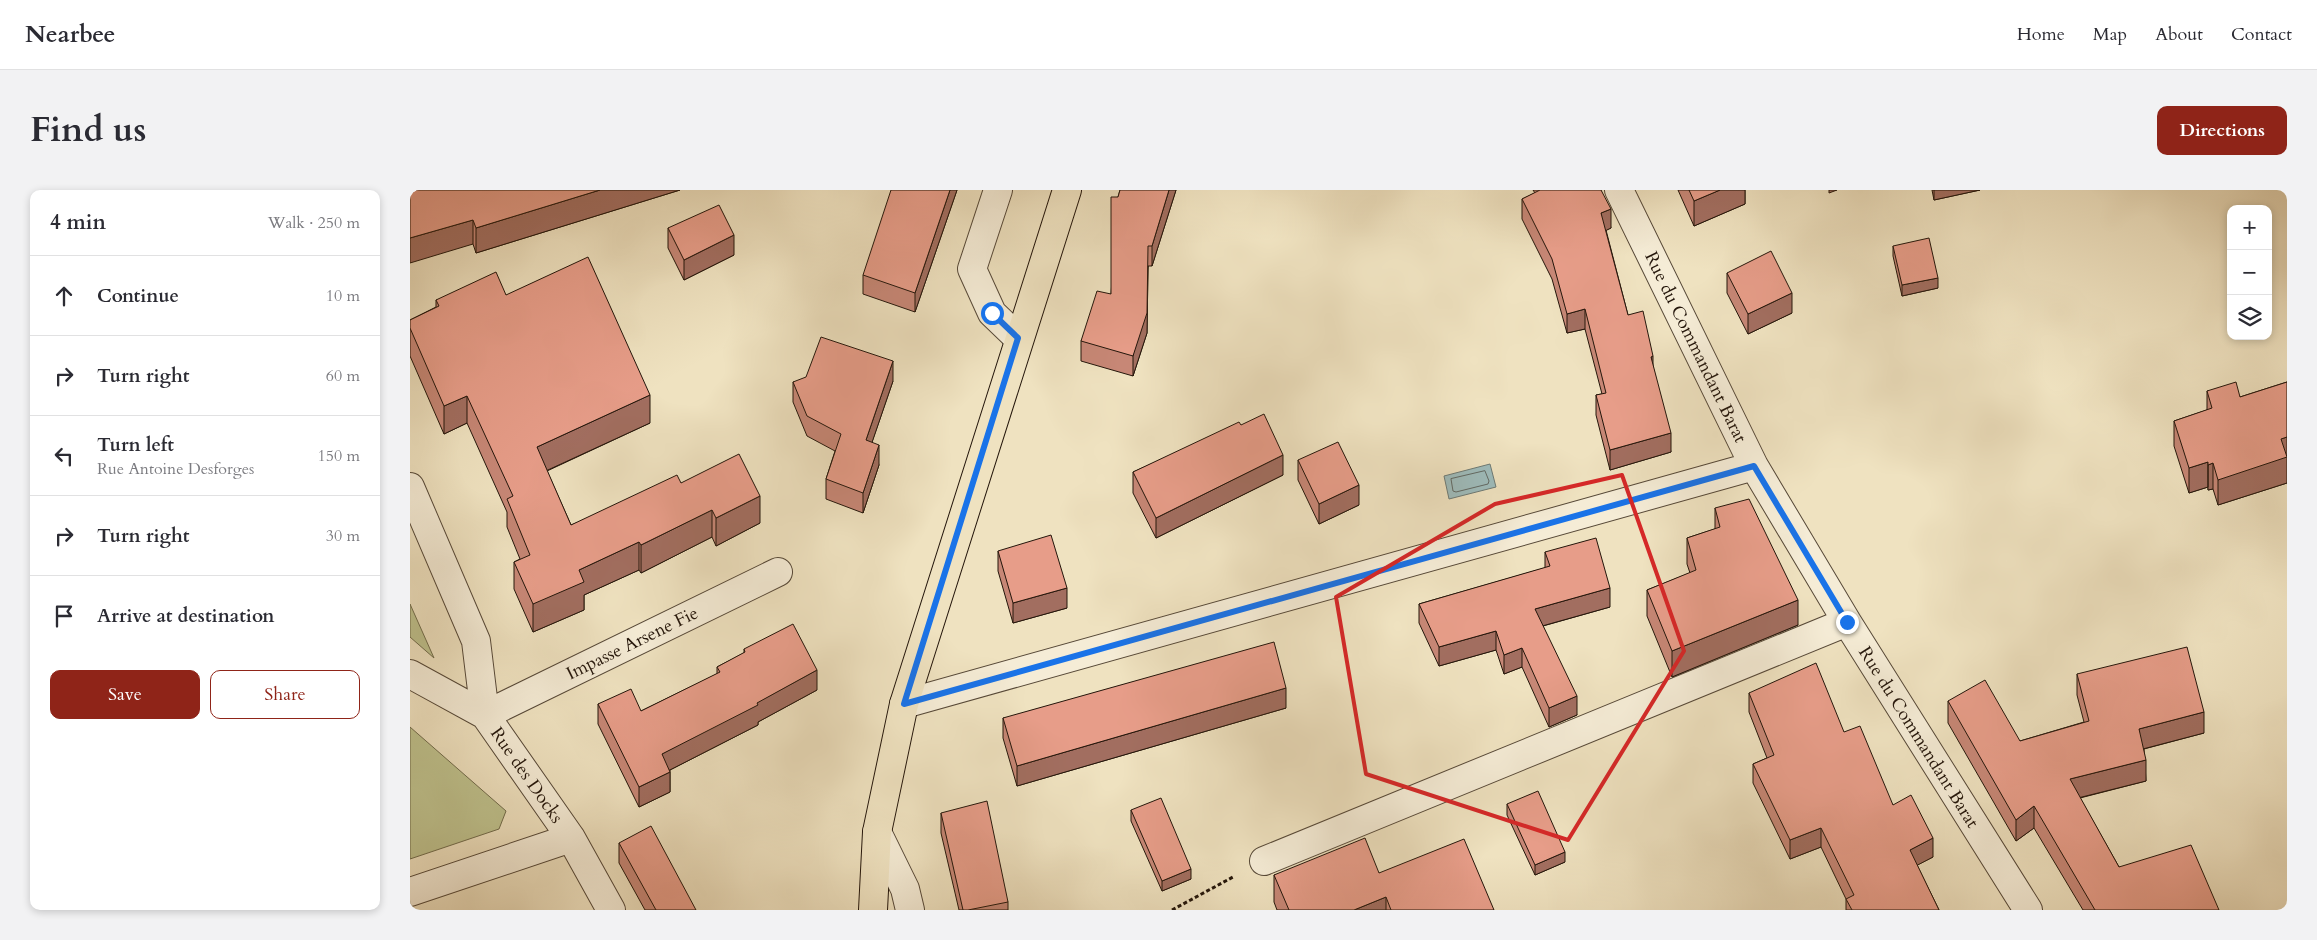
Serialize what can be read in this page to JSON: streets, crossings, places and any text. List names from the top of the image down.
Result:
{
  "streets": {
    "street": ["Rue du Commandant Barat", "Impasse Arsene Fie", "Rue des Docks"]
  },
  "crossings": [
    ["Impasse Arsene Fie", "Rue des Docks"]
  ],
  "page": {
    "header": "Nearbee",
    "nav": [
      "Home",
      "Map",
      "About",
      "Contact"
    ],
    "title": "Find us",
    "buttons": [
      "Directions",
      ["Save", "Share"]
    ],
    "heading": ["4 min", "Walk · 250 m"],
    "map_buttons": ["+", "−"],
    "list": [
      ["Continue", "10 m"],
      ["Turn right", "60 m"],
      ["Turn left", "Rue Antoine Desforges", "150 m"],
      ["Turn right", "30 m"],
      "Arrive at destination"
    ]
  }
}
